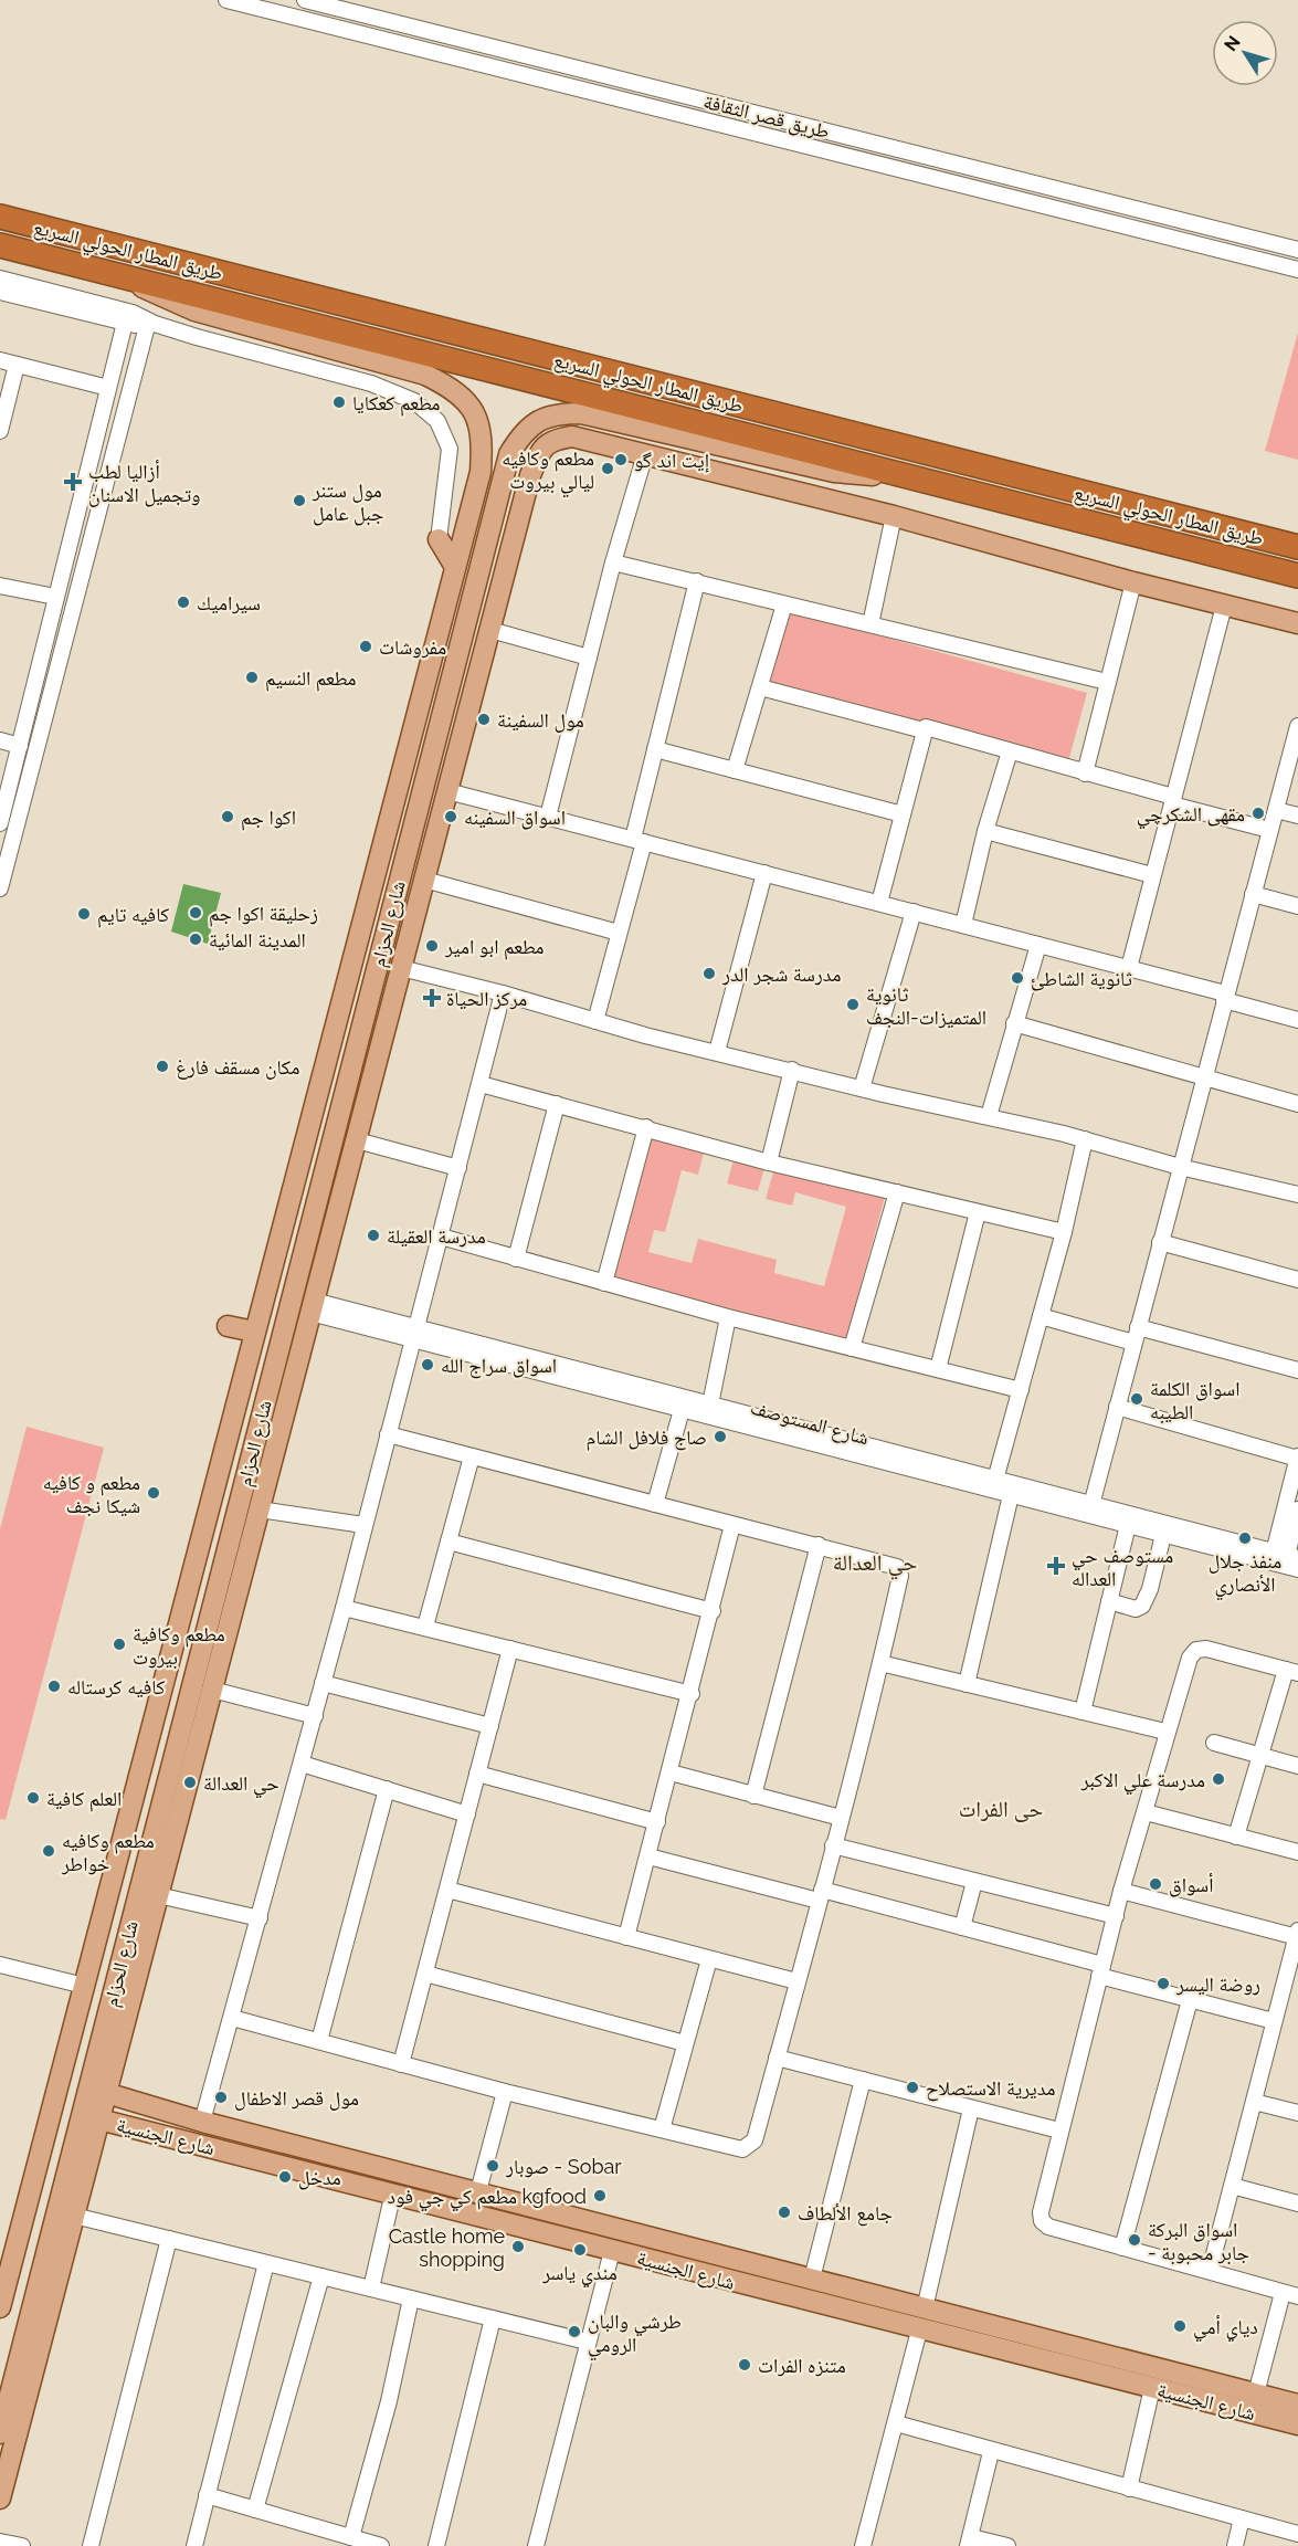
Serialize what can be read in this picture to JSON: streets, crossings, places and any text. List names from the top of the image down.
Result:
{
  "streets": {
    "highway": ["طريق المطار الحولي السريع"],
    "main road": ["شارع الحزام", "شارع الجنسية"],
    "street": ["طريق قصر الثقافة", "شارع المستوصف"]
  },
  "crossings": [
    ["طريق المطار الحولي السريع", "شارع الحزام"],
    ["شارع الحزام", "شارع الجنسية"]
  ],
  "districts": ["حي العدالة", "حی الفرات"],
  "places": {
    "other": [
      "مطعم كعكايا",
      "إيت اند گو",
      "مطعم وكافيه ليالي بيروت",
      "مول ستنر جبل عامل",
      "سيراميك",
      "مفروشات",
      "مطعم النسيم",
      "مول السفينة",
      "مقهى الشكرچي",
      "اكوا جم",
      "اسواق السفينه",
      "زحليقة اكوا جم",
      "كافيه تايم",
      "المدينة المائية",
      "مطعم ابو امير",
      "مدرسة شجر الدر",
      "ثانوية الشاطئ",
      "ثانوية المتميزات-النجف",
      "مكان مسقف فارغ",
      "مدرسة العقيلة",
      "اسواق سراج الله",
      "اسواق الكلمة الطيبه",
      "صاج فلافل الشام",
      "مطعم و كافيه شيكا نجف",
      "منفذ جلال الأنصاري",
      "مطعم وكافية بيروت",
      "كافيه كرستاله",
      "مدرسة علي الاكبر",
      "حي العدالة",
      "العلم كافية",
      "مطعم وكافيه خواطر",
      "أسواق",
      "روضة اليسر",
      "مديرية الاستصلاح",
      "مول قصر الاطفال",
      "صوبار - Sobar",
      "مدخل",
      "مطعم کي جي فود kgfood",
      "جامع الألطاف",
      "اسواق البركة - جابر محبوبة",
      "Castle home shopping",
      "مندي ياسر",
      "دياي أمي",
      "طرشي والبان الرومي",
      "متنزه الفرات"
    ],
    "health": ["أزاليا لطب وتجميل الاسنان", "مركز الحياة", "مستوصف حي العداله"]
  },
  "north": "top left"
}
